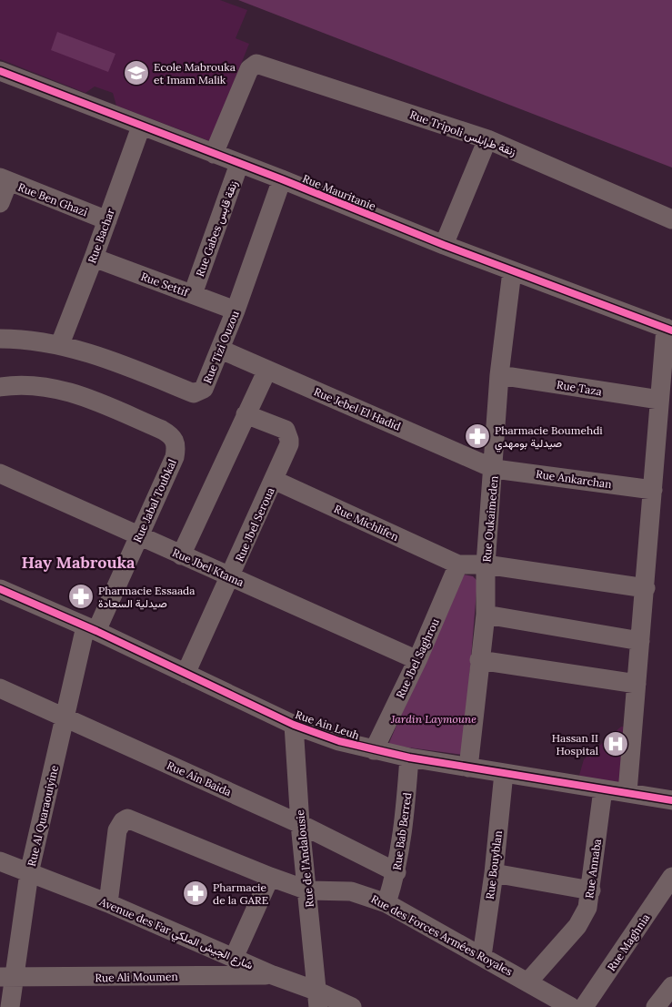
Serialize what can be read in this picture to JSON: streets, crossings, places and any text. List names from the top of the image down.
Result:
{
  "streets": {
    "street": [
      "Rue Tripoli زنقة طرابلس",
      "Rue Mauritanie",
      "Rue Ben Ghazi",
      "Rue Gabes زنقة قابس",
      "Rue Bachar",
      "Rue Settif",
      "Rue Tizi Ouzou",
      "Rue Taza",
      "Rue Jebel El Hadid",
      "Rue Ankarchan",
      "Rue Jabal Toubkal",
      "Rue Oukaimeden",
      "Rue Michlifen",
      "Rue Jbel Seroua",
      "Rue Jbel Ktama",
      "Rue Jbel Saghrou",
      "Rue Ain Leuh",
      "Rue Ain Baida",
      "Rue Al Quaraouiyine",
      "Rue Bab Berred",
      "Rue de l'Andalousie",
      "Rue Bouyblan",
      "Rue Annaba",
      "Avenue des Far شارع الجيش الملكي",
      "Rue des Forces Armées Royales",
      "Rue Maghnia",
      "Rue Ali Moumen"
    ]
  },
  "crossings": [
    ["Rue Tripoli زنقة طرابلس", "Rue Mauritanie"],
    ["Rue Mauritanie", "Rue Gabes زنقة قابس"],
    ["Rue Mauritanie", "Rue Bachar"],
    ["Rue Mauritanie", "Rue Tizi Ouzou"],
    ["Rue Mauritanie", "Rue Oukaimeden"],
    ["Rue Ben Ghazi", "Rue Bachar"],
    ["Rue Gabes زنقة قابس", "Rue Settif"],
    ["Rue Bachar", "Rue Settif"],
    ["Rue Bachar", "Rue Tizi Ouzou"],
    ["Rue Settif", "Rue Tizi Ouzou"],
    ["Rue Tizi Ouzou", "Rue Jebel El Hadid"],
    ["Rue Taza", "Rue Oukaimeden"],
    ["Rue Jebel El Hadid", "Rue Ankarchan"],
    ["Rue Jebel El Hadid", "Rue Oukaimeden"],
    ["Rue Ankarchan", "Rue Oukaimeden"],
    ["Rue Jabal Toubkal", "Rue Jbel Ktama"],
    ["Rue Jabal Toubkal", "Rue Ain Leuh"],
    ["Rue Jabal Toubkal", "Rue Al Quaraouiyine"],
    ["Rue Oukaimeden", "Rue Ain Leuh"],
    ["Rue Michlifen", "Rue Jbel Seroua"],
    ["Rue Michlifen", "Rue Jbel Saghrou"],
    ["Rue Jbel Seroua", "Rue Jbel Ktama"],
    ["Rue Jbel Seroua", "Rue Ain Leuh"],
    ["Rue Jbel Ktama", "Rue Jbel Saghrou"],
    ["Rue Jbel Saghrou", "Rue Ain Leuh"],
    ["Rue Ain Leuh", "Rue Al Quaraouiyine"],
    ["Rue Ain Leuh", "Rue Bab Berred"],
    ["Rue Ain Leuh", "Rue de l'Andalousie"],
    ["Rue Ain Leuh", "Rue Bouyblan"],
    ["Rue Ain Leuh", "Rue Annaba"],
    ["Rue Ain Baida", "Rue Al Quaraouiyine"],
    ["Rue Ain Baida", "Rue Bab Berred"],
    ["Rue Ain Baida", "Rue de l'Andalousie"],
    ["Rue Al Quaraouiyine", "Avenue des Far شارع الجيش الملكي"],
    ["Rue Al Quaraouiyine", "Rue Ali Moumen"],
    ["Rue Bab Berred", "Rue des Forces Armées Royales"],
    ["Rue de l'Andalousie", "Avenue des Far شارع الجيش الملكي"],
    ["Rue de l'Andalousie", "Rue des Forces Armées Royales"],
    ["Rue Bouyblan", "Rue des Forces Armées Royales"],
    ["Rue Annaba", "Rue des Forces Armées Royales"],
    ["Avenue des Far شارع الجيش الملكي", "Rue des Forces Armées Royales"],
    ["Avenue des Far شارع الجيش الملكي", "Rue Ali Moumen"]
  ],
  "districts": ["Hay Mabrouka"],
  "parks": ["Jardin Laymoune"],
  "places": {
    "school or university": ["Ecole Mabrouka et Imam Malik"],
    "pharmacy": ["Pharmacie Boumehdi صيدلية بومهدي", "Pharmacie Essaada صيدلية السعادة", "Pharmacie de la GARE"],
    "hospital": ["Hassan II Hospital"]
  }
}
